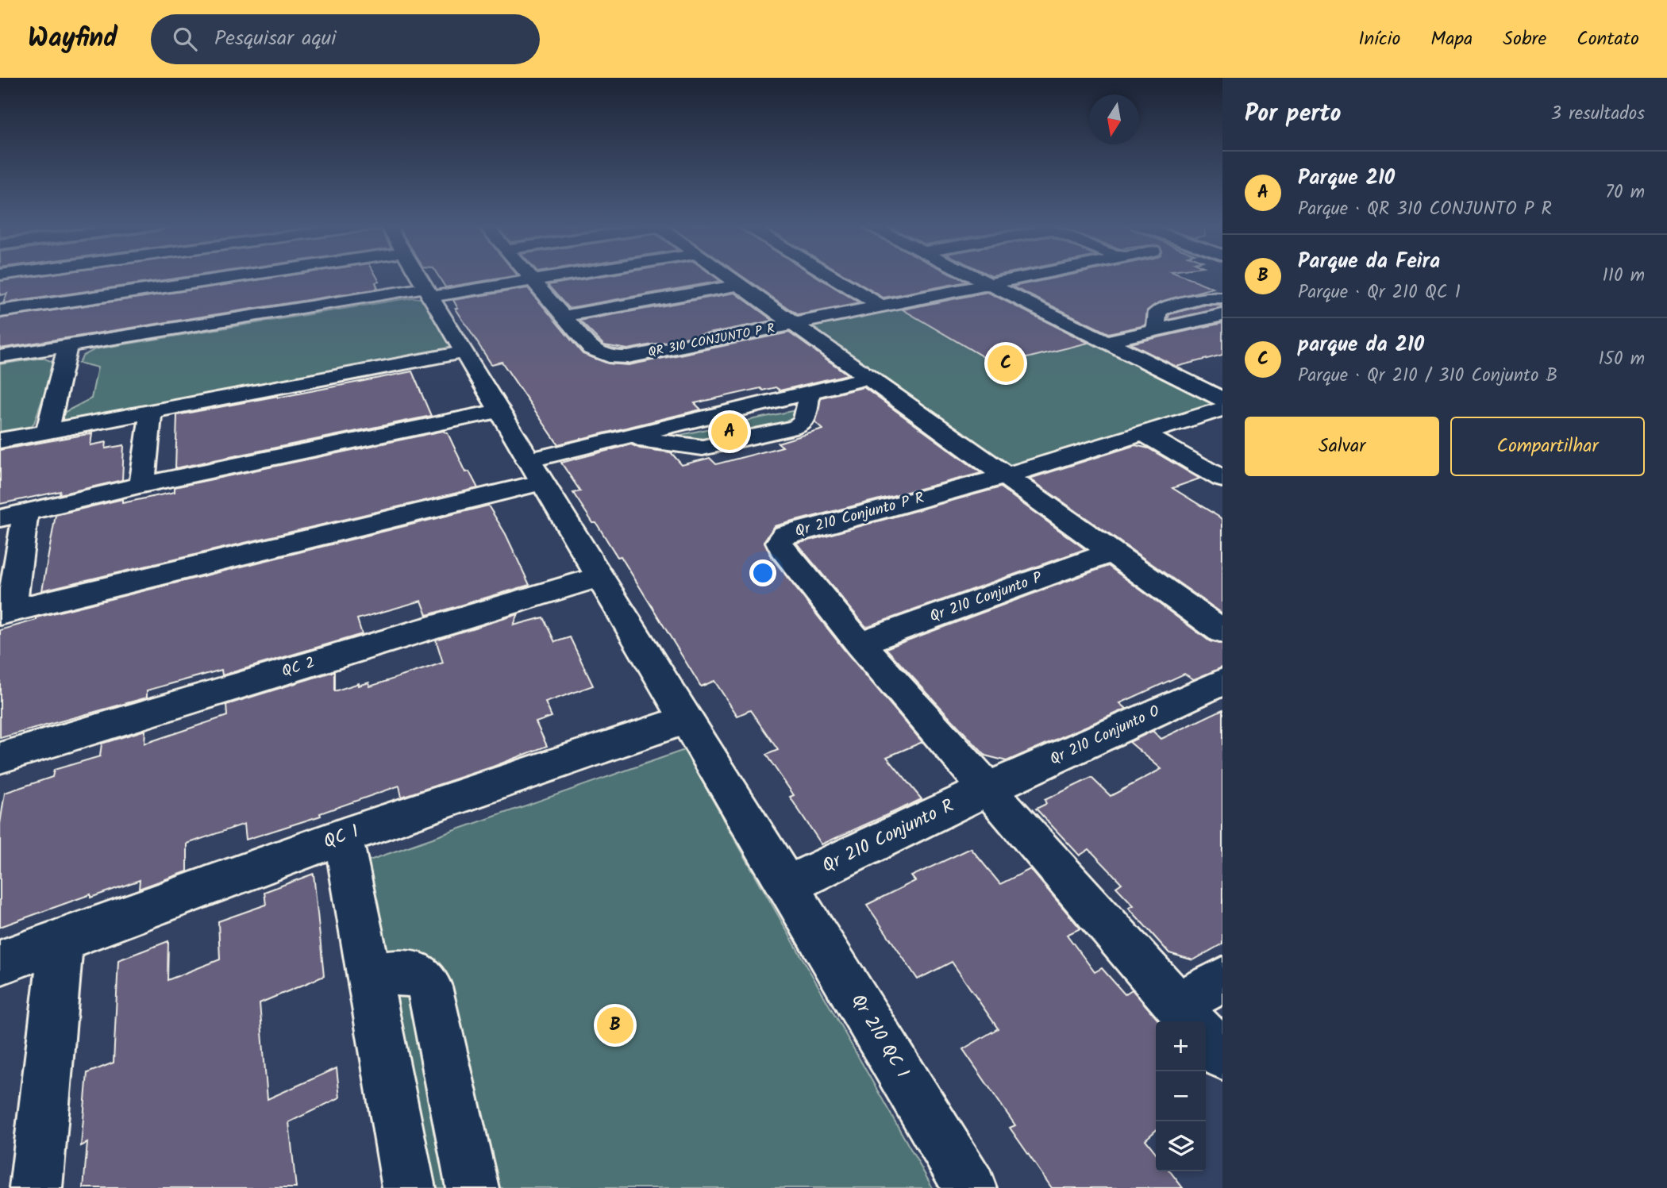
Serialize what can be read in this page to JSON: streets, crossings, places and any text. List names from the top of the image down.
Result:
{
  "streets": {
    "street": [
      "QR 310 CONJUNTO P R",
      "Qr 210 Conjunto P R",
      "Qr 210 Conjunto P",
      "QC 2",
      "Qr 210 Conjunto O",
      "Qr 210 Conjunto R",
      "QC 1",
      "Qr 210 QC 1"
    ]
  },
  "crossings": [
    ["Qr 210 Conjunto P R", "Qr 210 Conjunto P"],
    ["Qr 210 Conjunto P R", "Qr 210 Conjunto O"],
    ["Qr 210 Conjunto P R", "Qr 210 Conjunto R"],
    ["QC 2", "Qr 210 QC 1"],
    ["Qr 210 Conjunto O", "Qr 210 Conjunto R"],
    ["Qr 210 Conjunto R", "Qr 210 QC 1"],
    ["QC 1", "Qr 210 QC 1"]
  ],
  "north": "bottom",
  "page": {
    "header": "Wayfind",
    "search": "Pesquisar aqui",
    "nav": [
      "Início",
      "Mapa",
      "Sobre",
      "Contato"
    ],
    "heading": ["Por perto", "3 resultados"],
    "list": [
      {
        "mark": "A",
        "name": "Parque 210",
        "note": "Parque · QR 310 CONJUNTO P R",
        "value": "70 m"
      },
      {
        "mark": "B",
        "name": "Parque da Feira",
        "note": "Parque · Qr 210 QC 1",
        "value": "110 m"
      },
      {
        "mark": "C",
        "name": "parque da 210",
        "note": "Parque · Qr 210 / 310 Conjunto B",
        "value": "150 m"
      }
    ],
    "pins": ["C", "A", "B"],
    "buttons": ["Salvar", "Compartilhar"],
    "map_buttons": ["+", "−"]
  }
}
